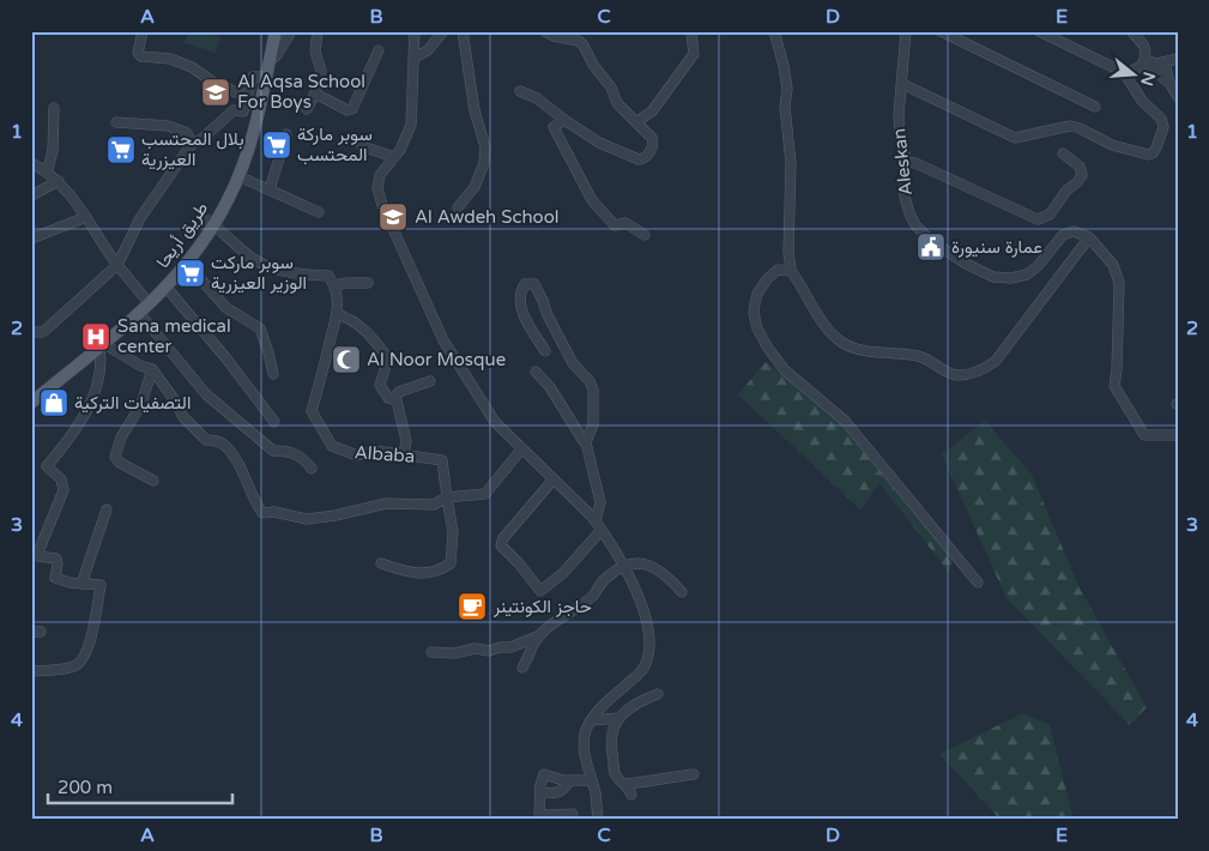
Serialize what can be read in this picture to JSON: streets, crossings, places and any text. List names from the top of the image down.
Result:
{
  "streets": {
    "main road": ["طريق أريحا"],
    "street": ["Aleskan", "Albaba"]
  },
  "places": {
    "school or university": ["Al Aqsa School For Boys", "Al Awdeh School"],
    "supermarket": ["سوبر ماركة المحتسب", "بلال المحتسب العيزرية", "سوبر ماركت الوزير العيزرية"],
    "public building": ["عمارة سنيورة"],
    "hospital": ["Sana medical center"],
    "mosque": ["Al Noor Mosque"],
    "shop": ["التصفيات التركية"],
    "cafe": ["حاجز الكونتينر"]
  },
  "scale_bar": "200 m",
  "north": "right",
  "grid": {
    "columns": [
      "A",
      "B",
      "C",
      "D",
      "E"
    ],
    "rows": [
      "1",
      "2",
      "3",
      "4"
    ]
  }
}
